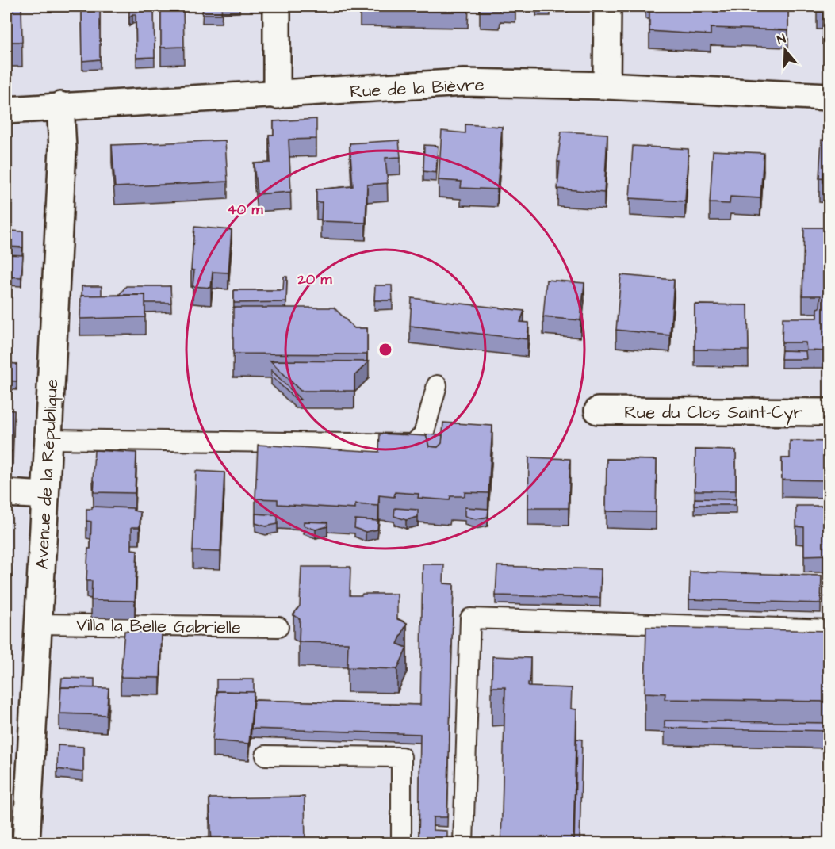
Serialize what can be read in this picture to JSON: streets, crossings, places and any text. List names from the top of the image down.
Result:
{
  "streets": {
    "street": ["Rue de la Bièvre", "Rue du Clos Saint-Cyr", "Avenue de la République"],
    "lane": ["Villa la Belle Gabrielle"]
  },
  "crossings": [
    ["Rue de la Bièvre", "Avenue de la République"],
    ["Avenue de la République", "Villa la Belle Gabrielle"]
  ],
  "north": "top",
  "rings": ["40 m", "20 m"]
}
